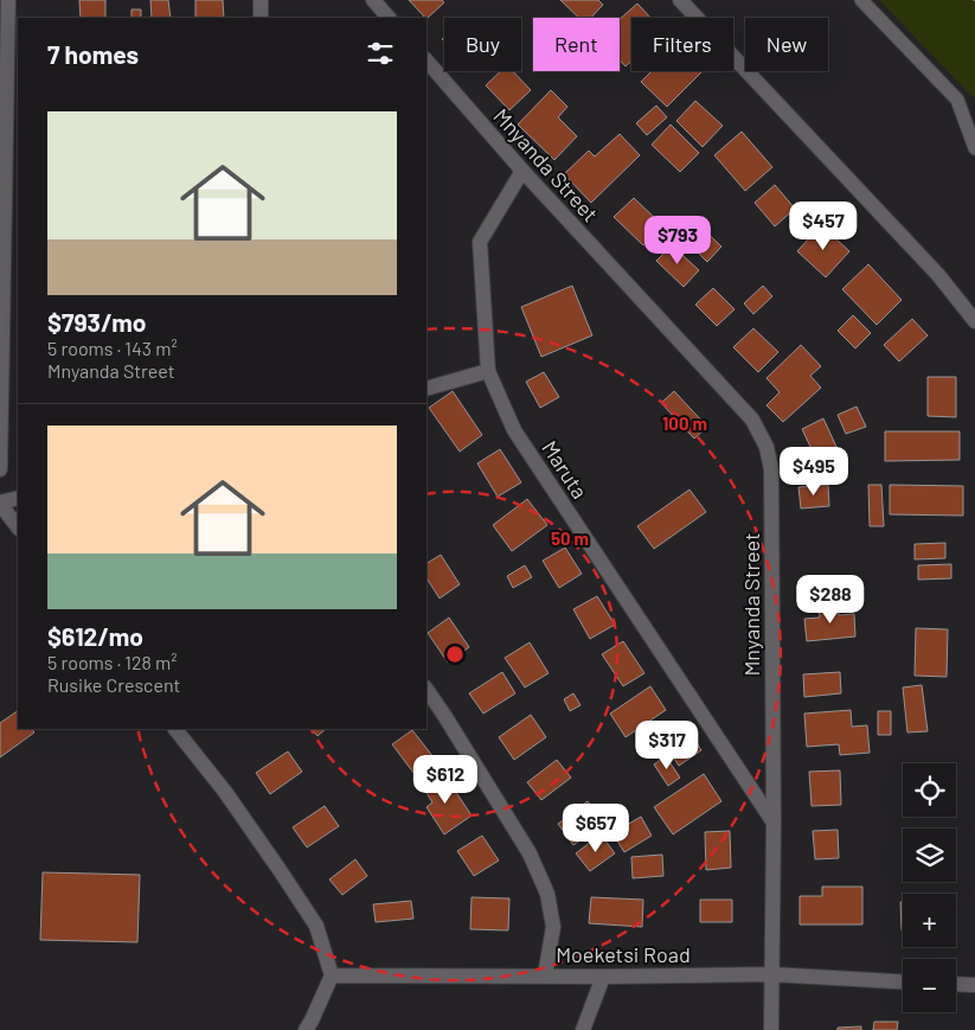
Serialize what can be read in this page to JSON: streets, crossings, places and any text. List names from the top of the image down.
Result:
{
  "streets": {
    "street": ["Mnyanda Street", "Maruta", "Moeketsi Road"]
  },
  "crossings": [
    ["Mnyanda Street", "Maruta"],
    ["Mnyanda Street", "Moeketsi Road"]
  ],
  "page": {
    "chip": [
      "Buy",
      "Rent",
      "Filters",
      "New"
    ],
    "heading": "7 homes",
    "list": [
      {
        "name": "$793/mo",
        "note": "5 rooms · 143 m² · Mnyanda Street"
      },
      {
        "name": "$612/mo",
        "note": "5 rooms · 128 m² · Rusike Crescent"
      }
    ],
    "price": [
      "$457",
      "$793",
      "$495",
      "$288",
      "$317",
      "$612",
      "$657"
    ],
    "map_buttons": ["+", "−"]
  },
  "rings": ["100 m", "50 m"]
}
